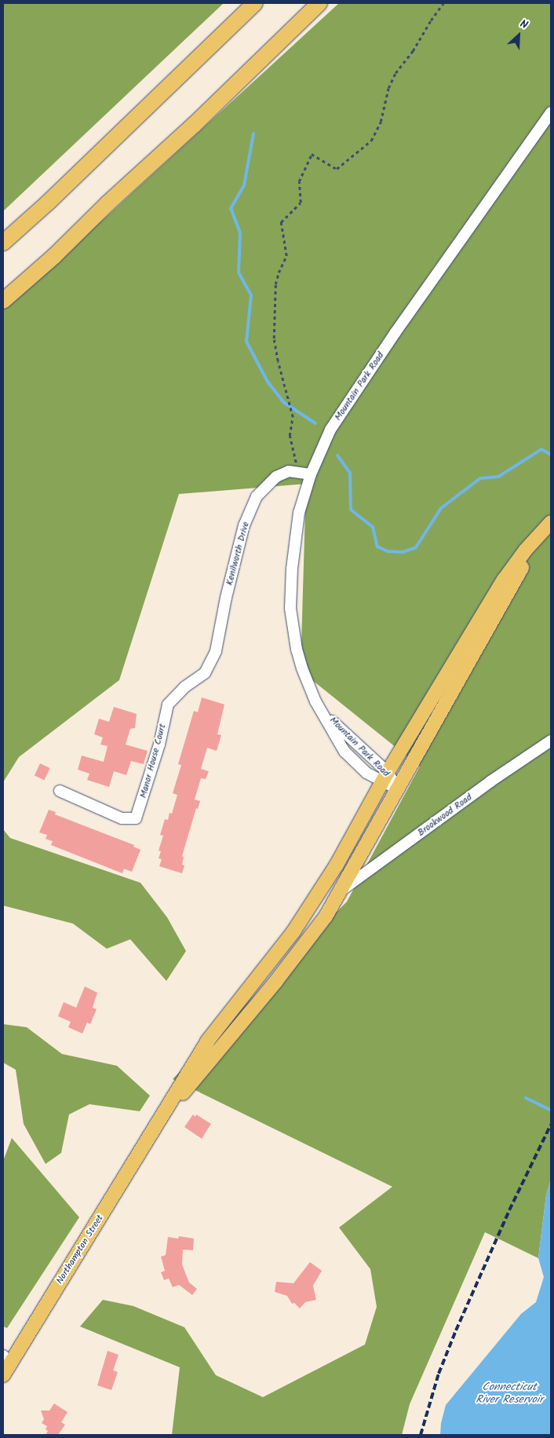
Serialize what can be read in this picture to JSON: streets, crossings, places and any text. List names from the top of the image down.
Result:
{
  "streets": {
    "main road": ["Northampton Street"],
    "street": [
      "Mountain Park Road",
      "Kenilworth Drive",
      "Manor House Court",
      "Brookwood Road"
    ]
  },
  "crossings": [
    ["Mountain Park Road", "Kenilworth Drive"],
    ["Kenilworth Drive", "Manor House Court"]
  ],
  "water": ["Connecticut River Reservoir"],
  "north": "top right"
}
